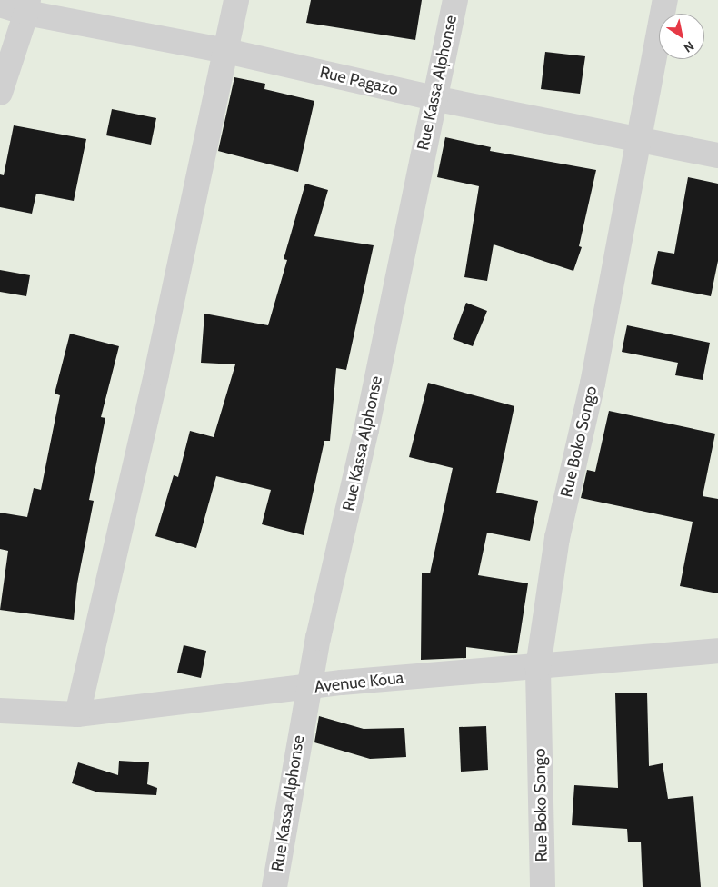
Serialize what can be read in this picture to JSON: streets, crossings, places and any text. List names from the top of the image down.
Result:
{
  "streets": {
    "street": [
      "Rue Pagazo",
      "Rue Kassa Alphonse",
      "Rue Boko Songo",
      "Avenue Koua"
    ]
  },
  "crossings": [
    ["Rue Pagazo", "Rue Kassa Alphonse"],
    ["Rue Pagazo", "Rue Boko Songo"],
    ["Rue Kassa Alphonse", "Avenue Koua"],
    ["Rue Boko Songo", "Avenue Koua"]
  ],
  "north": "bottom right"
}
